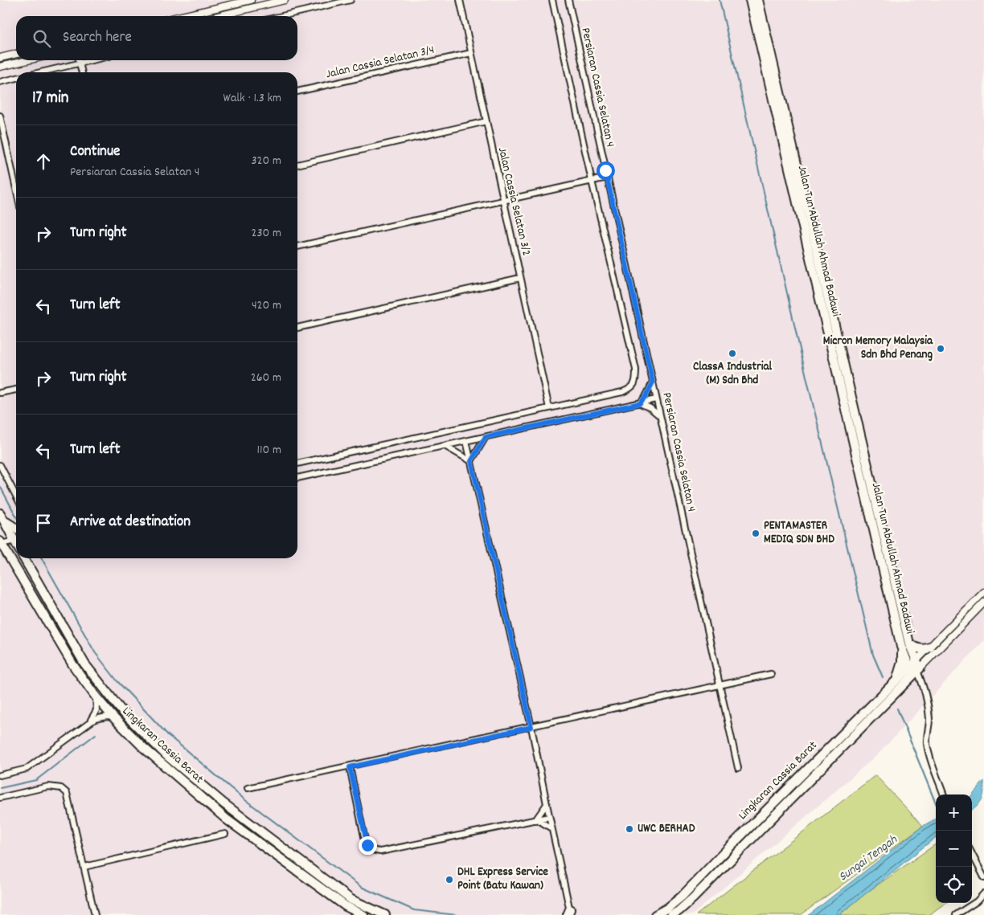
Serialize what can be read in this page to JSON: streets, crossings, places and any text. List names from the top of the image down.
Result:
{
  "streets": {
    "main road": ["Jalan Tun Abdullah Ahmad Badawi", "Lingkaran Cassia Barat"],
    "street": ["Jalan Cassia Selatan 3/4", "Persiaran Cassia Selatan 4", "Jalan Cassia Selatan 3/2"]
  },
  "crossings": [
    ["Jalan Cassia Selatan 3/4", "Jalan Cassia Selatan 3/2"],
    ["Jalan Tun Abdullah Ahmad Badawi", "Lingkaran Cassia Barat"]
  ],
  "water": ["Sungai Tengah"],
  "places": [
    "Micron Memory Malaysia Sdn Bhd Penang",
    "ClassA Industrial (M) Sdn Bhd",
    "PENTAMASTER MEDIQ SDN BHD",
    "UWC BERHAD",
    "DHL Express Service Point (Batu Kawan)"
  ],
  "page": {
    "search": "Search here",
    "heading": ["17 min", "Walk · 1.3 km"],
    "list": [
      ["Continue", "Persiaran Cassia Selatan 4", "320 m"],
      ["Turn right", "230 m"],
      ["Turn left", "420 m"],
      ["Turn right", "260 m"],
      ["Turn left", "110 m"],
      "Arrive at destination"
    ],
    "map_buttons": ["+", "−"]
  }
}
